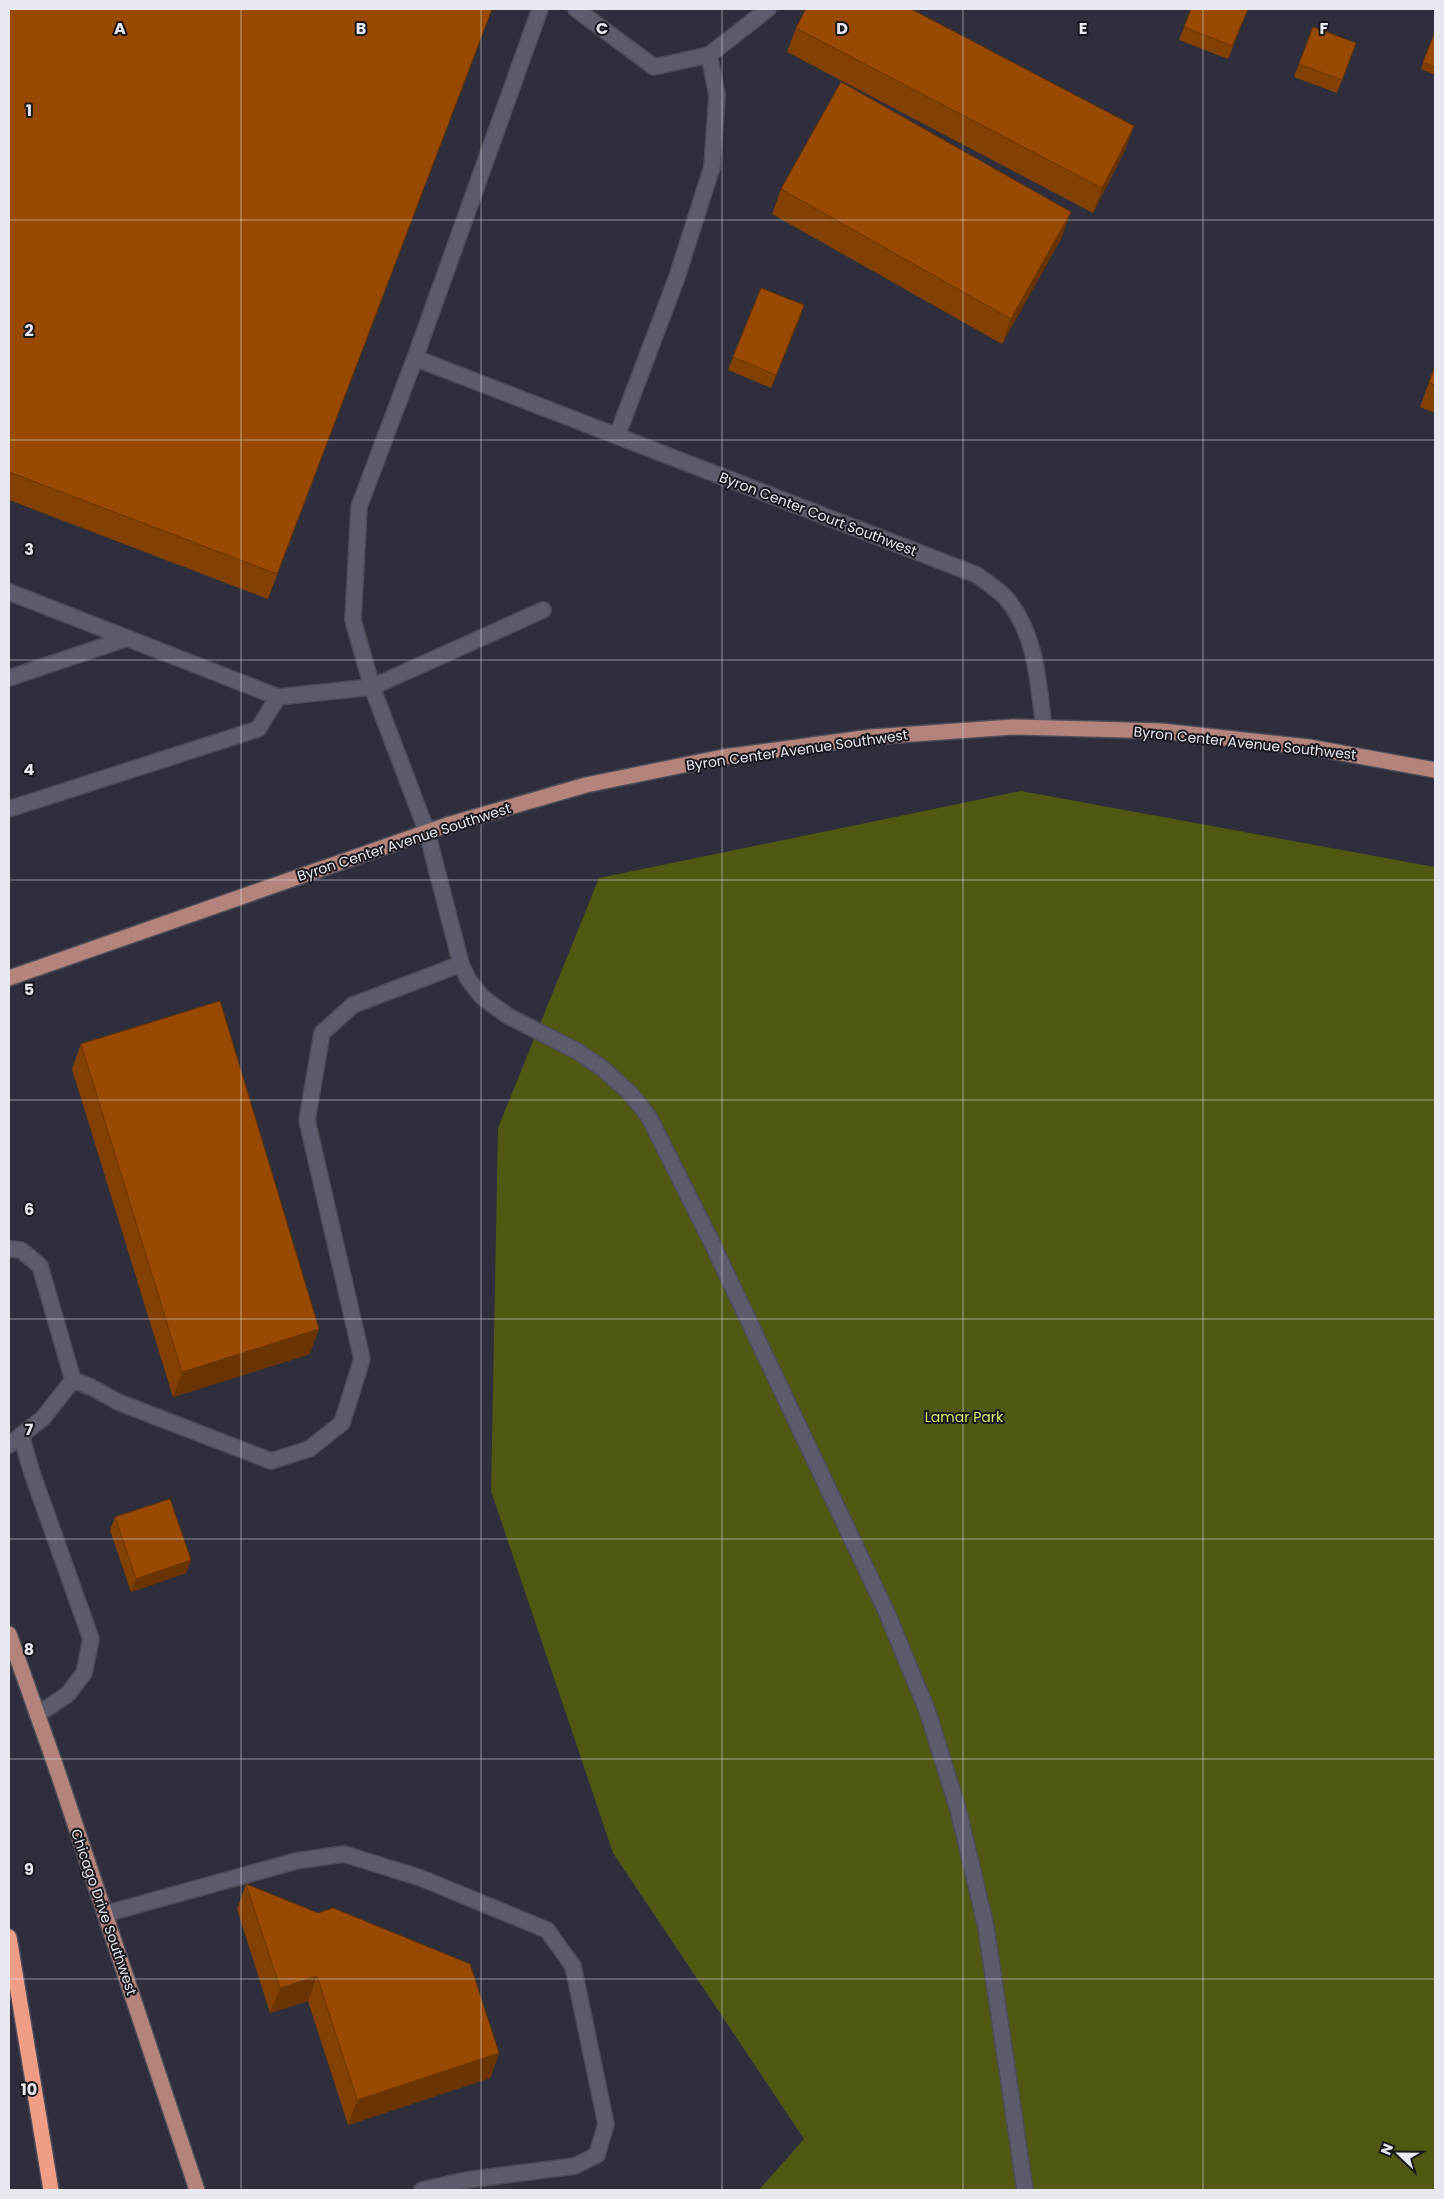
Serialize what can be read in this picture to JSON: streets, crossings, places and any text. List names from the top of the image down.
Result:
{
  "streets": {
    "main road": ["Byron Center Avenue Southwest", "Chicago Drive Southwest"],
    "street": ["Byron Center Court Southwest"]
  },
  "crossings": [
    ["Byron Center Court Southwest", "Byron Center Avenue Southwest"]
  ],
  "parks": ["Lamar Park"],
  "north": "left",
  "grid": {
    "columns": [
      "A",
      "B",
      "C",
      "D",
      "E",
      "F"
    ],
    "rows": [
      "1",
      "2",
      "3",
      "4",
      "5",
      "6",
      "7",
      "8",
      "9",
      "10"
    ]
  }
}
